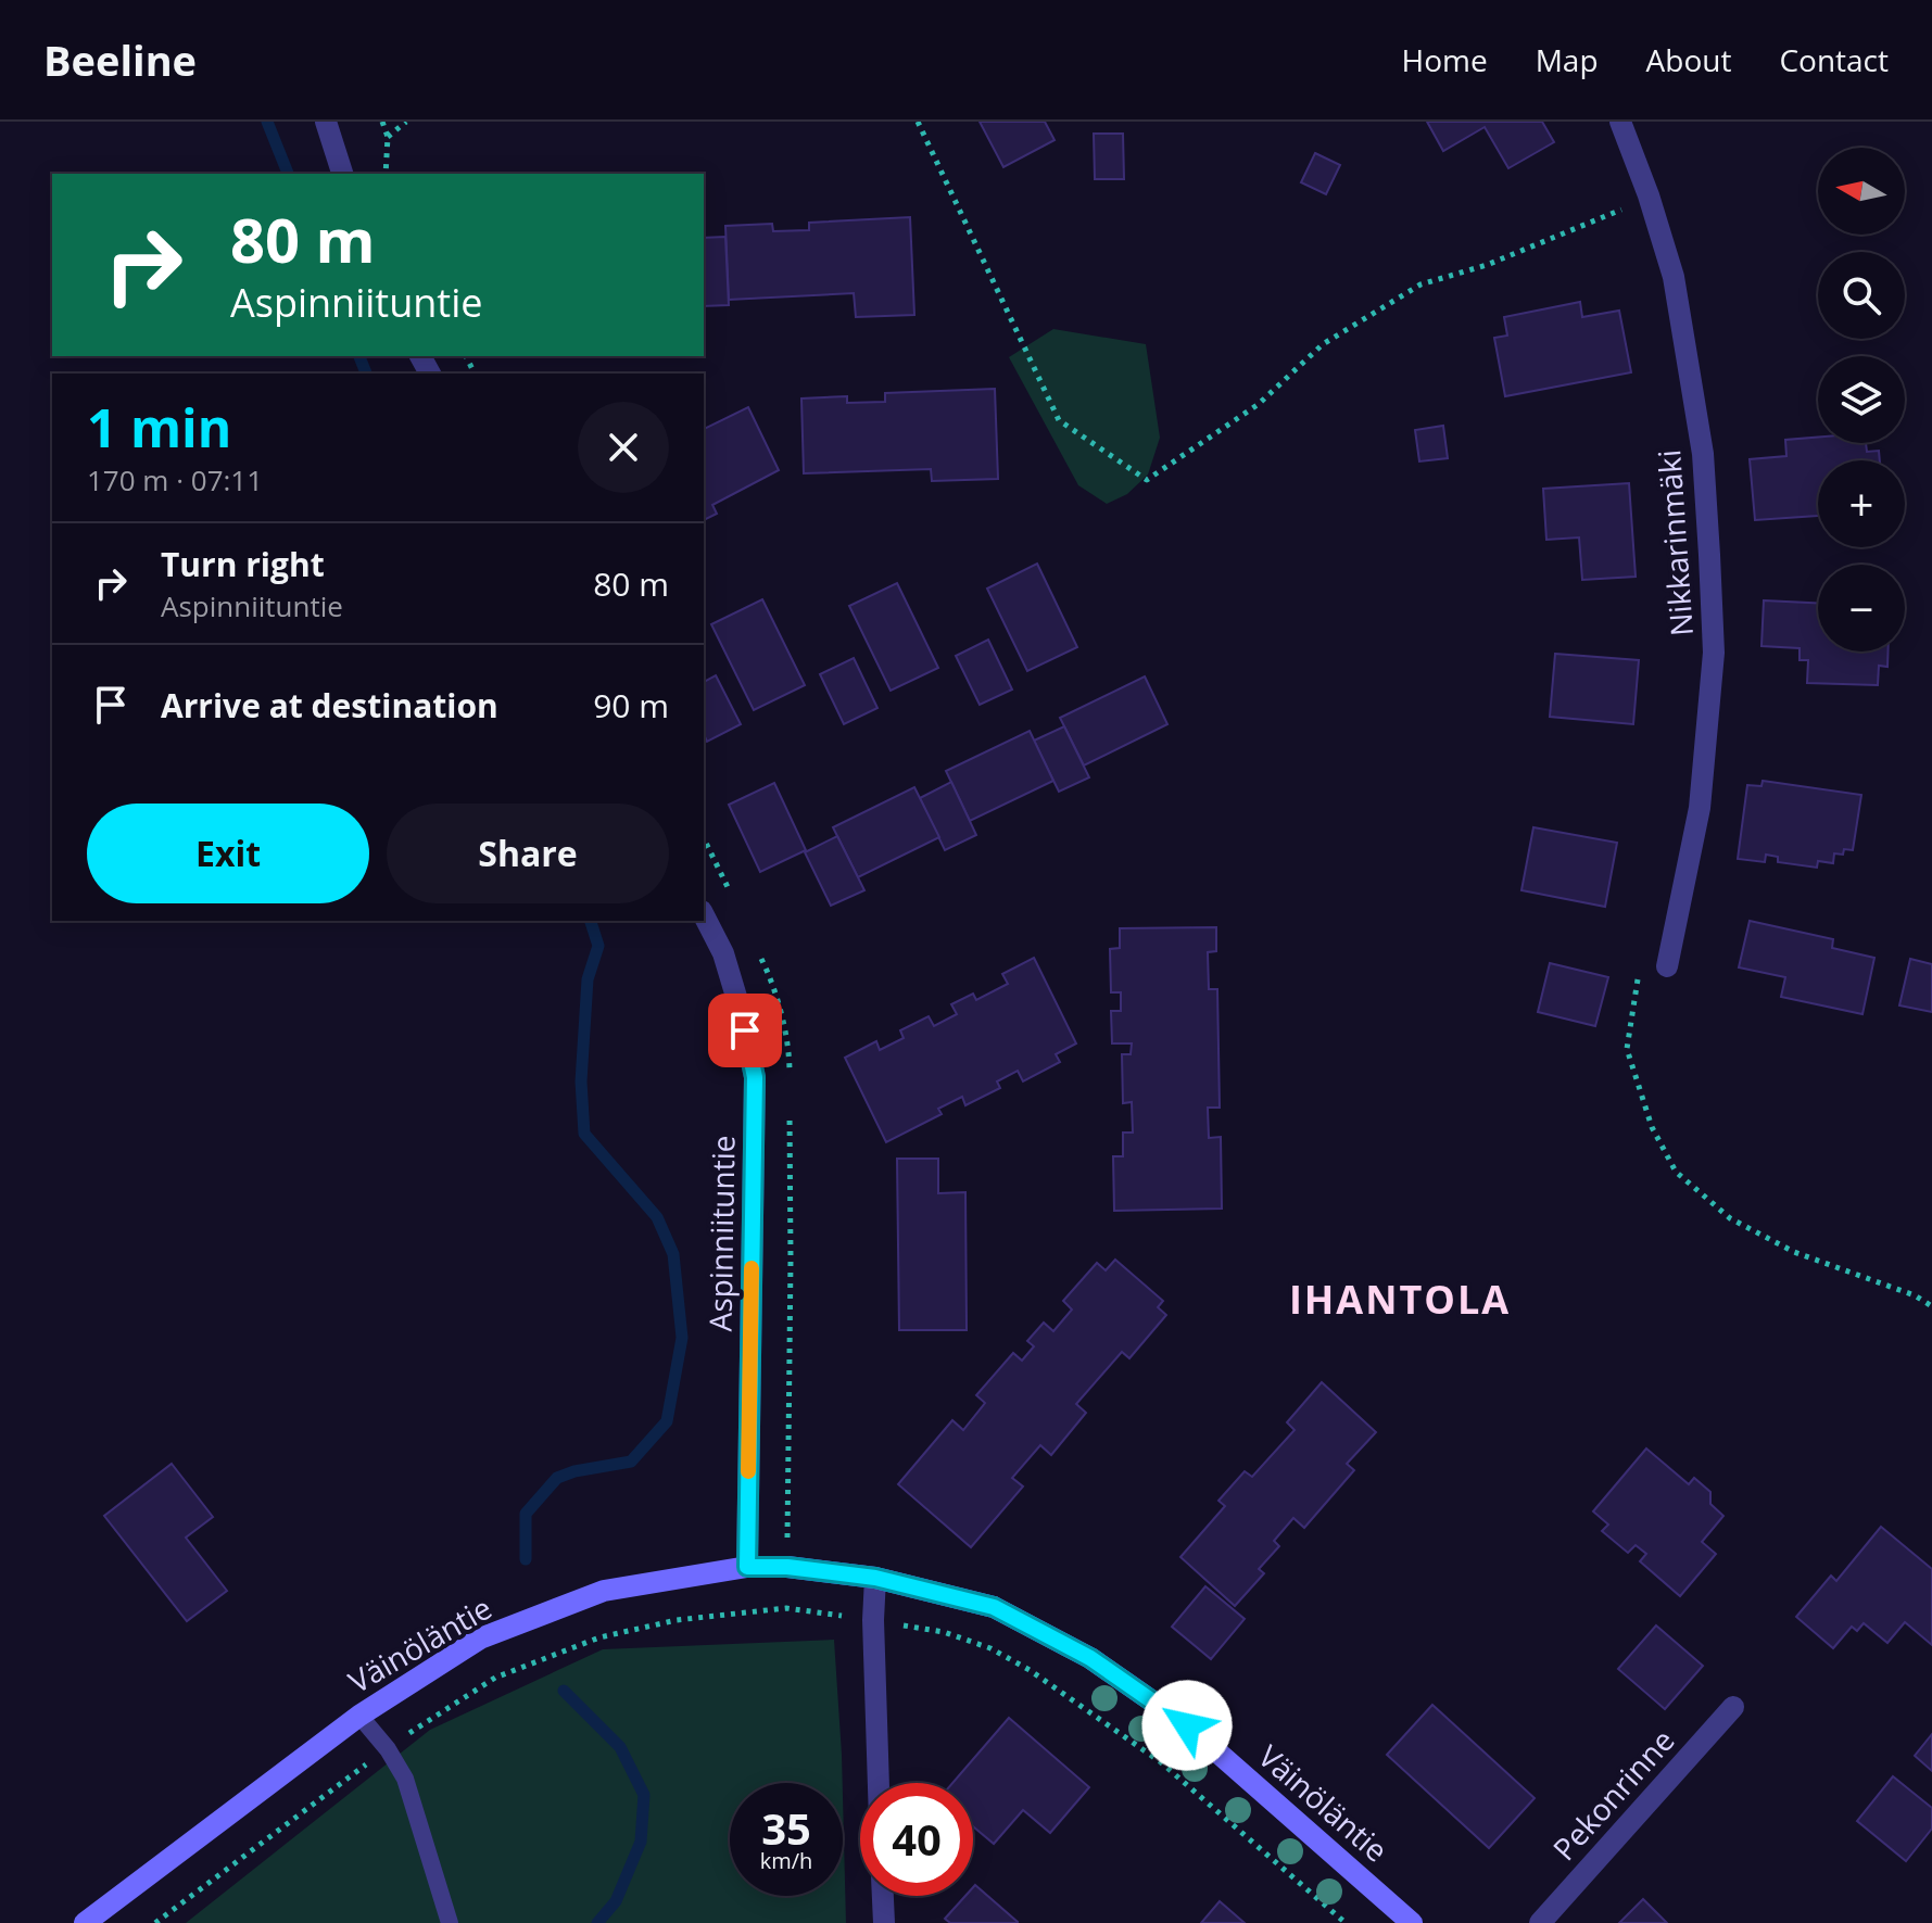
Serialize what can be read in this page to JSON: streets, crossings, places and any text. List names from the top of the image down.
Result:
{
  "streets": {
    "street": [
      "Nikkarinmäki",
      "Aspinniituntie",
      "Väinöläntie",
      "Pekonrinne"
    ]
  },
  "crossings": [
    ["Aspinniituntie", "Väinöläntie"]
  ],
  "districts": ["IHANTOLA"],
  "north": "left",
  "page": {
    "header": "Beeline",
    "nav": [
      "Home",
      "Map",
      "About",
      "Contact"
    ],
    "map_buttons": ["+", "−"],
    "turn": ["80 m", "Aspinniituntie"],
    "heading": ["1 min", "170 m · 07:11"],
    "list": [
      {
        "name": "Turn right",
        "note": "Aspinniituntie",
        "value": "80 m"
      },
      {
        "name": "Arrive at destination",
        "value": "90 m"
      }
    ],
    "buttons": ["Exit", "Share"],
    "speed": "35 km/h",
    "limit": "40"
  }
}
